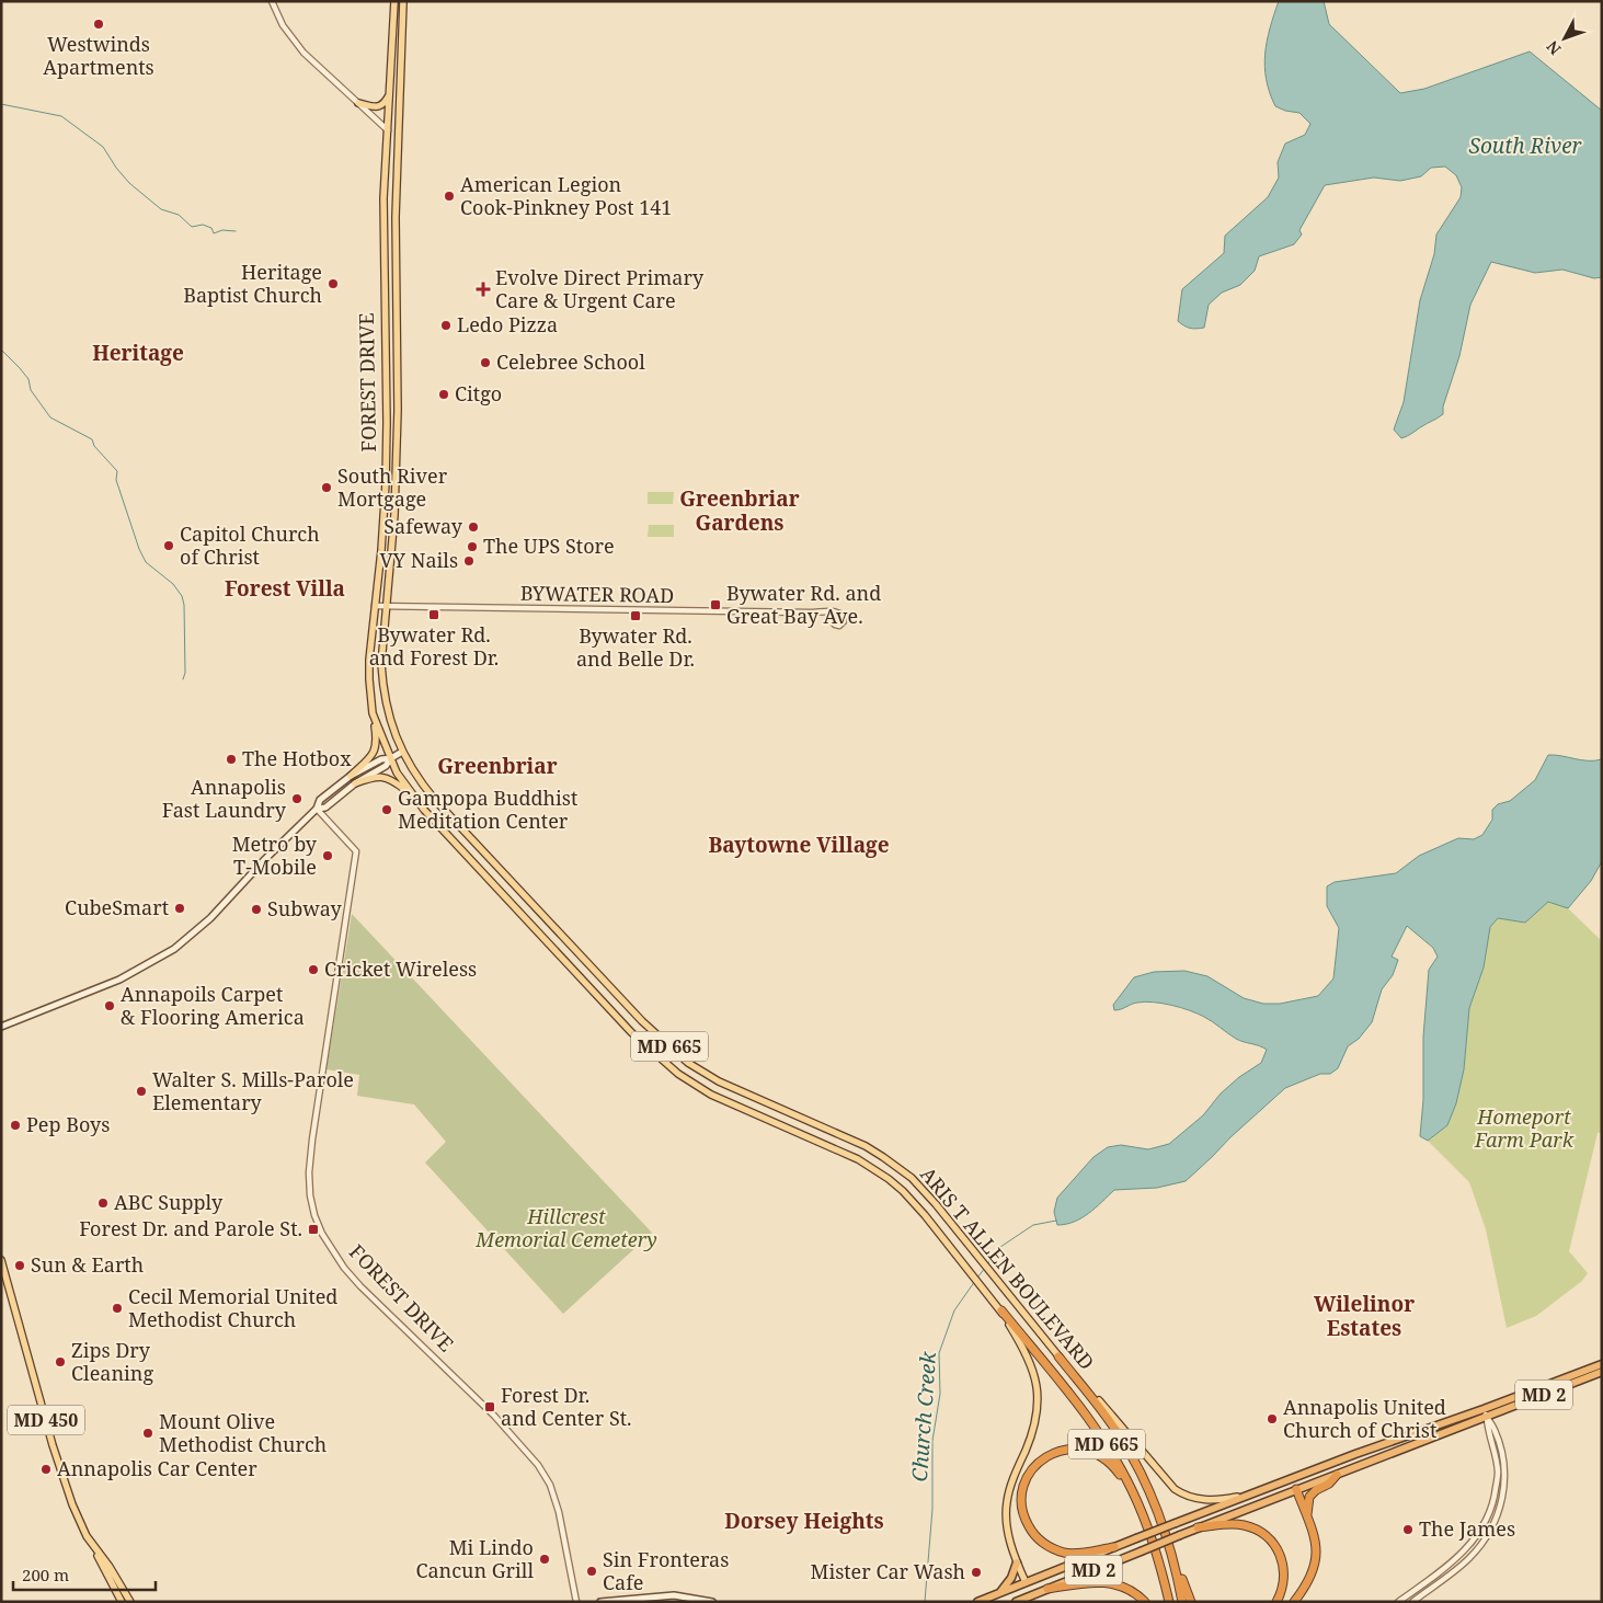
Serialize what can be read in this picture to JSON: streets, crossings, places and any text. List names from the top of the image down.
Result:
{
  "streets": {
    "highway": ["MD 665", "ARIS T ALLEN BOULEVARD", "MD 2"],
    "main road": ["FOREST DRIVE", "MD 450"],
    "street": ["BYWATER ROAD"]
  },
  "crossings": [
    ["FOREST DRIVE", "BYWATER ROAD"],
    ["FOREST DRIVE", "ARIS T ALLEN BOULEVARD"]
  ],
  "districts": [
    "Heritage",
    "Greenbriar Gardens",
    "Forest Villa",
    "Greenbriar",
    "Baytowne Village",
    "Wilelinor Estates",
    "Dorsey Heights"
  ],
  "water": ["South River", "Church Creek"],
  "parks": ["Homeport Farm Park", "Hillcrest Memorial Cemetery"],
  "places": {
    "other": [
      "Westwinds Apartments",
      "American Legion Cook-Pinkney Post 141",
      "Heritage Baptist Church",
      "Ledo Pizza",
      "Celebree School",
      "Citgo",
      "South River Mortgage",
      "Safeway",
      "Capitol Church of Christ",
      "The UPS Store",
      "VY Nails",
      "The Hotbox",
      "Annapolis Fast Laundry",
      "Gampopa Buddhist Meditation Center",
      "Metro by T-Mobile",
      "CubeSmart",
      "Subway",
      "Cricket Wireless",
      "Annapoils Carpet & Flooring America",
      "Walter S. Mills-Parole Elementary",
      "Pep Boys",
      "ABC Supply",
      "Sun & Earth",
      "Cecil Memorial United Methodist Church",
      "Zips Dry Cleaning",
      "Annapolis United Church of Christ",
      "Mount Olive Methodist Church",
      "Annapolis Car Center",
      "The James",
      "Mi Lindo Cancun Grill",
      "Sin Fronteras Cafe",
      "Mister Car Wash"
    ],
    "health": ["Evolve Direct Primary Care & Urgent Care"],
    "transit": [
      "Bywater Rd. and Great Bay Ave.",
      "Bywater Rd. and Forest Dr.",
      "Bywater Rd. and Belle Dr.",
      "Forest Dr. and Parole St.",
      "Forest Dr. and Center St."
    ]
  },
  "scale_bar": "200 m",
  "north": "bottom left"
}
